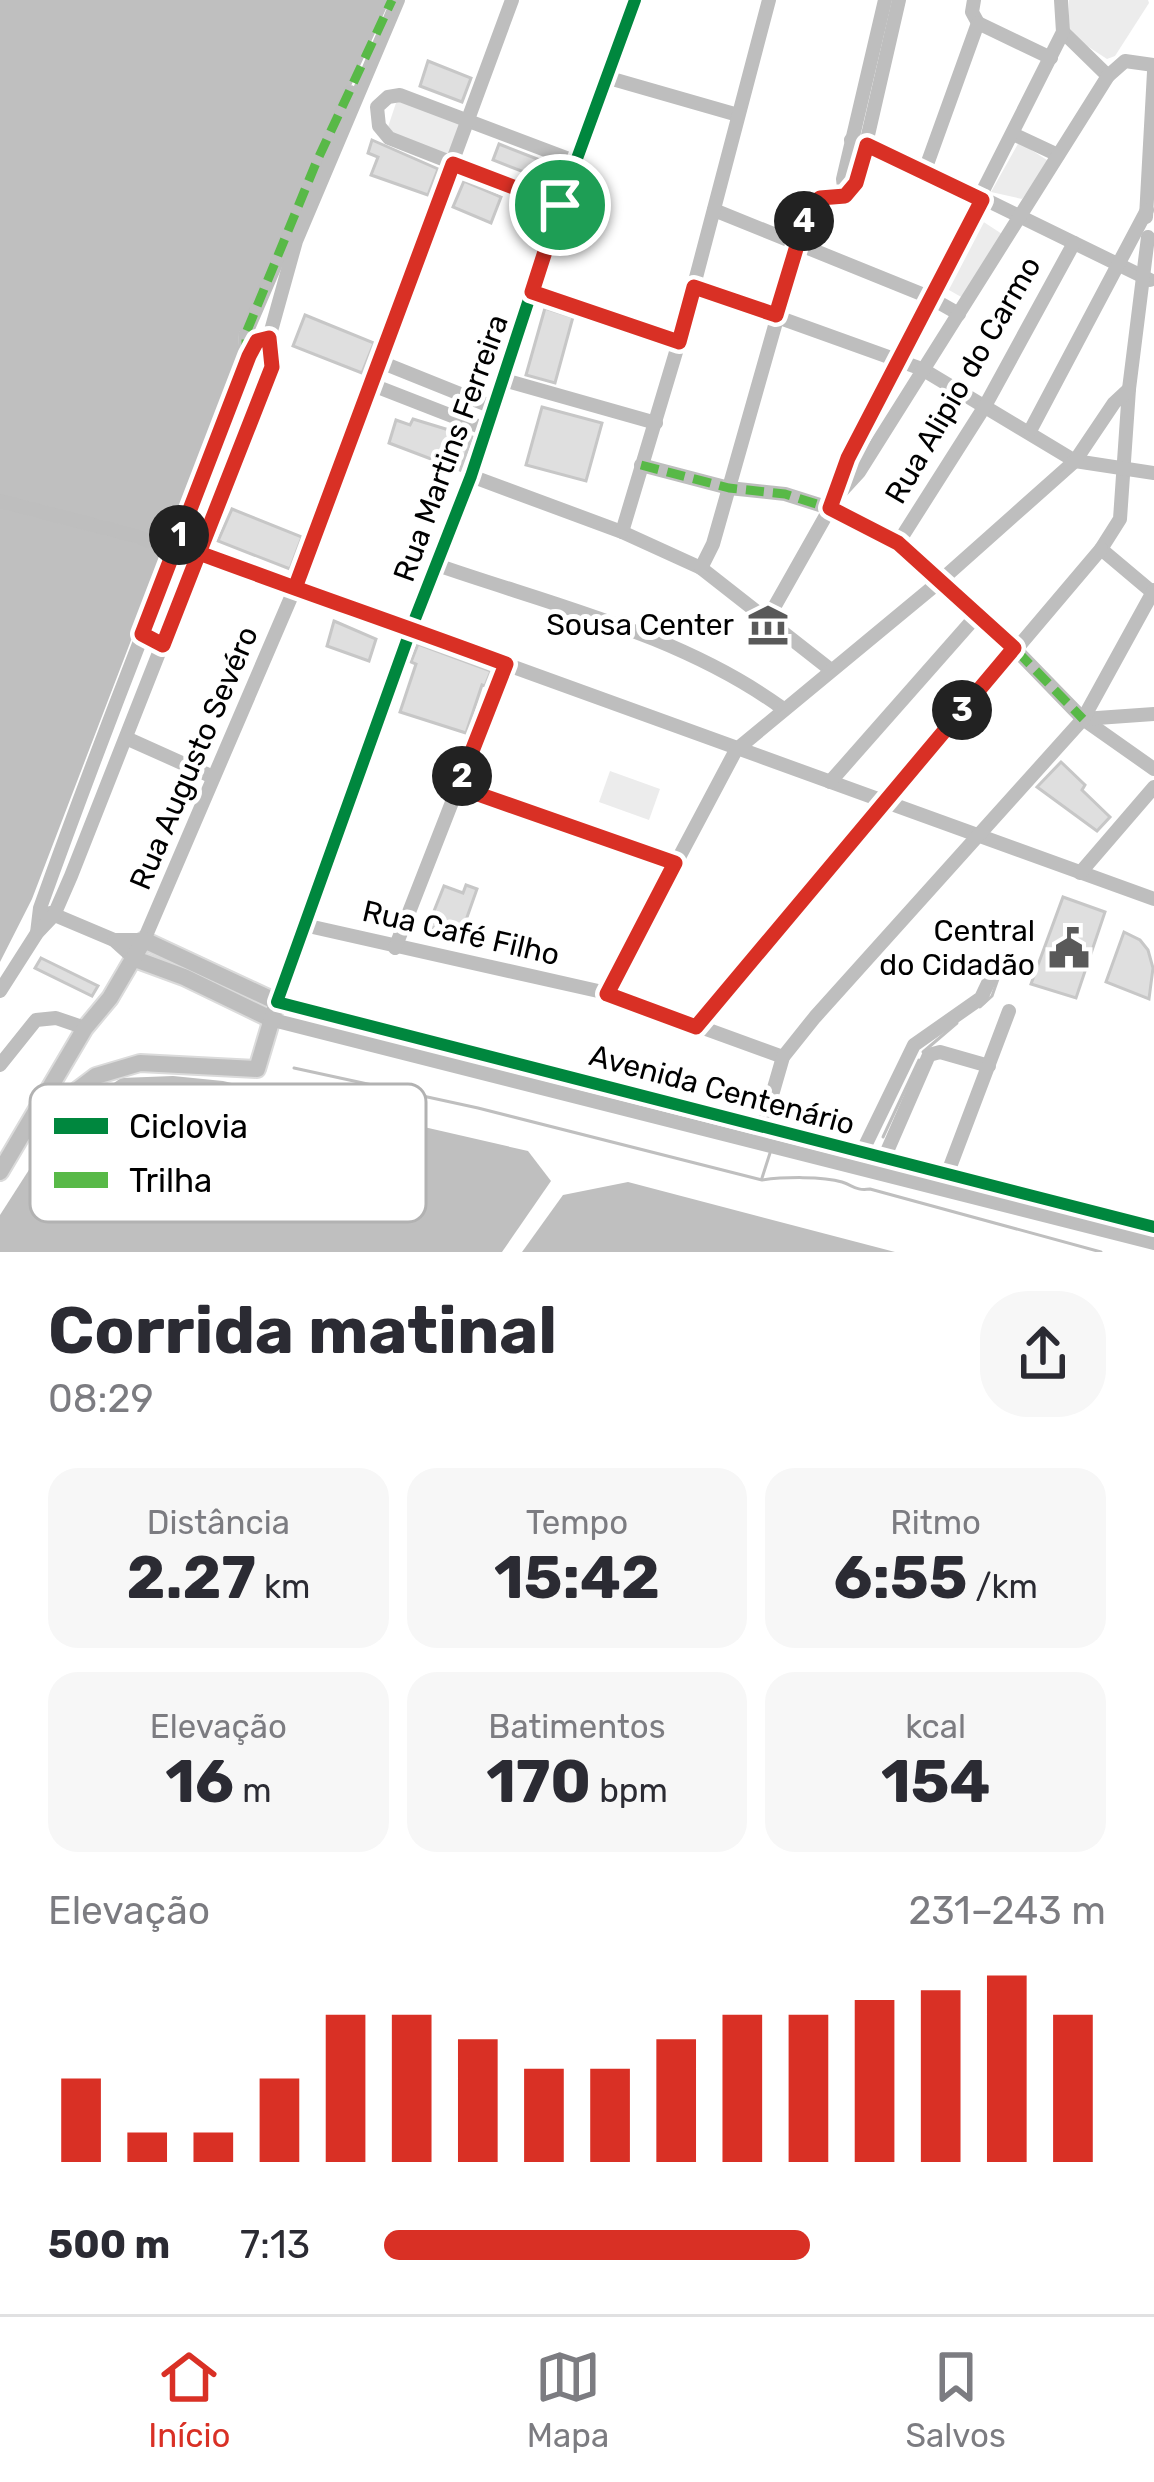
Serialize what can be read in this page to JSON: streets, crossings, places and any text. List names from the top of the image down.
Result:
{
  "streets": {
    "main road": ["Rua Martins Ferreira", "Rua Augusto Sevéro", "Avenida Centenário"],
    "street": ["Rua Alipio do Carmo", "Rua Café Filho"]
  },
  "crossings": [
    ["Rua Martins Ferreira", "Rua Café Filho"],
    ["Rua Martins Ferreira", "Avenida Centenário"],
    ["Rua Augusto Sevéro", "Avenida Centenário"]
  ],
  "places": {
    "museum": ["Sousa Center"],
    "public building": ["Central do Cidadão"]
  },
  "legend": ["Ciclovia", "Trilha"],
  "page": {
    "pins": [
      "4",
      "1",
      "3",
      "2"
    ],
    "heading": ["Corrida matinal", "08:29"],
    "stats": [
      ["Distância", "2.27 km"],
      ["Tempo", "15:42"],
      ["Ritmo", "6:55 /km"],
      ["Elevação", "16 m"],
      ["Batimentos", "170 bpm"],
      ["kcal", "154"]
    ],
    "chart": ["Elevação", "231–243 m"],
    "list": [
      {
        "name": "500 m",
        "note": "7:13"
      }
    ],
    "tabs": ["Início", "Mapa", "Salvos"]
  }
}
